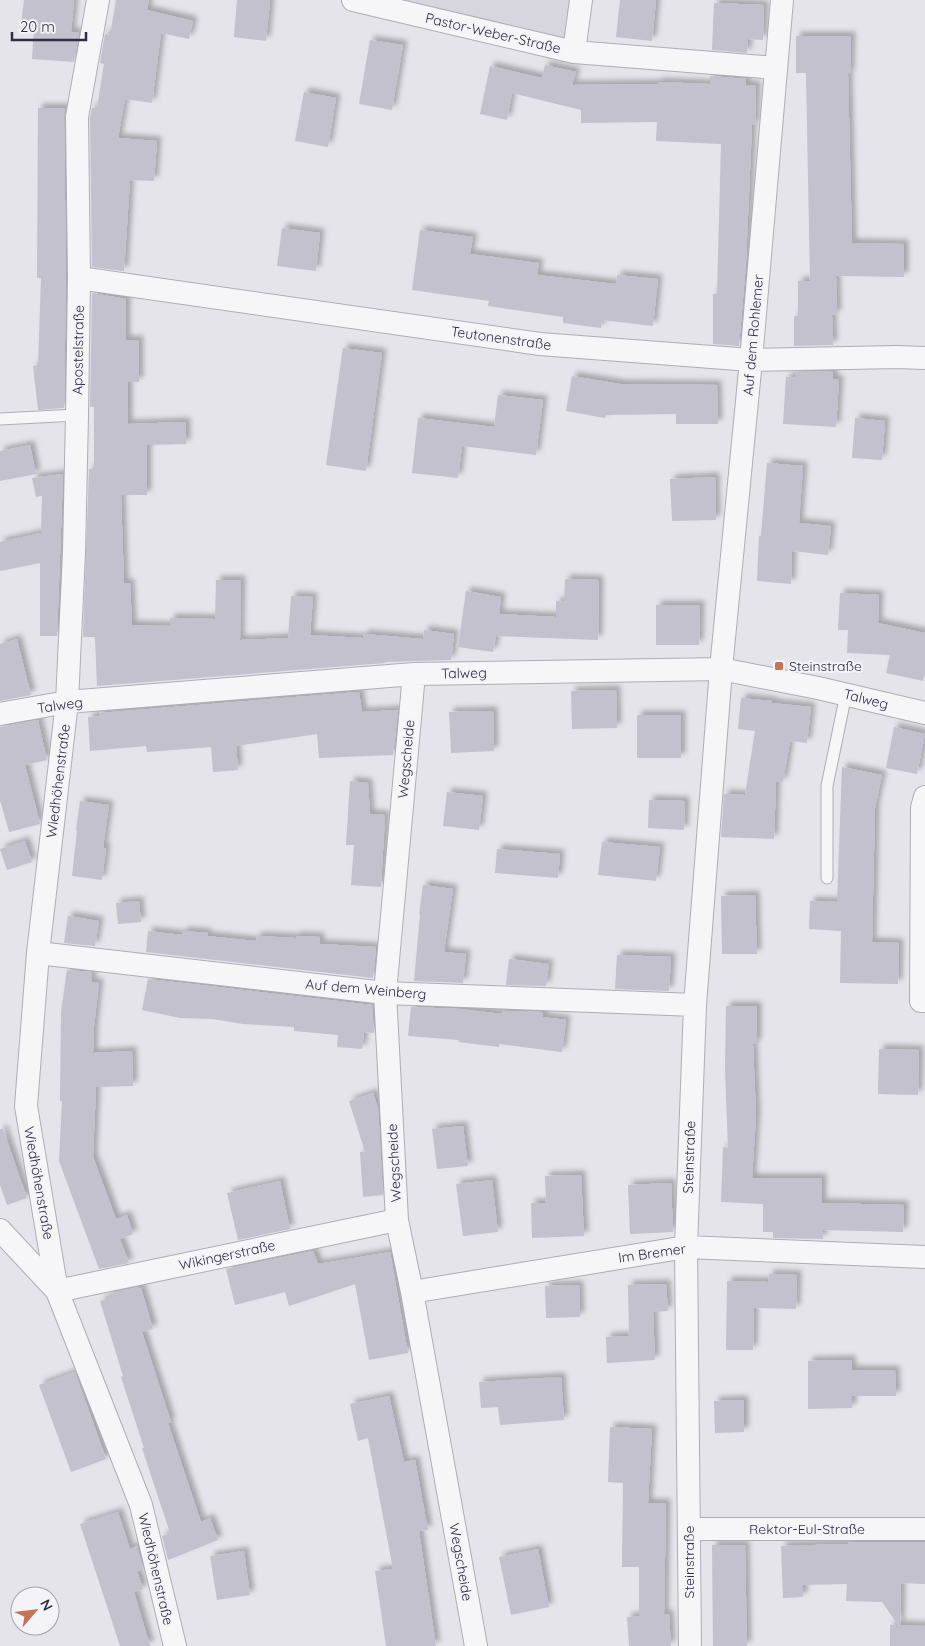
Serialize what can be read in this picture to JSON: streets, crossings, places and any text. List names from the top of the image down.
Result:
{
  "streets": {
    "street": [
      "Pastor-Weber-Straße",
      "Auf dem Rohlemer",
      "Teutonenstraße",
      "Apostelstraße",
      "Talweg",
      "Wegscheide",
      "Wiedhöhenstraße",
      "Auf dem Weinberg",
      "Steinstraße",
      "Im Bremer",
      "Wikingerstraße",
      "Rektor-Eul-Straße"
    ]
  },
  "crossings": [
    ["Pastor-Weber-Straße", "Auf dem Rohlemer"],
    ["Auf dem Rohlemer", "Teutonenstraße"],
    ["Auf dem Rohlemer", "Talweg"],
    ["Auf dem Rohlemer", "Steinstraße"],
    ["Teutonenstraße", "Apostelstraße"],
    ["Apostelstraße", "Talweg"],
    ["Apostelstraße", "Wiedhöhenstraße"],
    ["Talweg", "Wegscheide"],
    ["Talweg", "Wiedhöhenstraße"],
    ["Talweg", "Steinstraße"],
    ["Wegscheide", "Auf dem Weinberg"],
    ["Wegscheide", "Im Bremer"],
    ["Wegscheide", "Wikingerstraße"],
    ["Wiedhöhenstraße", "Auf dem Weinberg"],
    ["Wiedhöhenstraße", "Wikingerstraße"],
    ["Auf dem Weinberg", "Steinstraße"],
    ["Steinstraße", "Im Bremer"],
    ["Steinstraße", "Rektor-Eul-Straße"]
  ],
  "places": {
    "transit": ["Steinstraße"]
  },
  "scale_bar": "20 m",
  "north": "top right"
}
